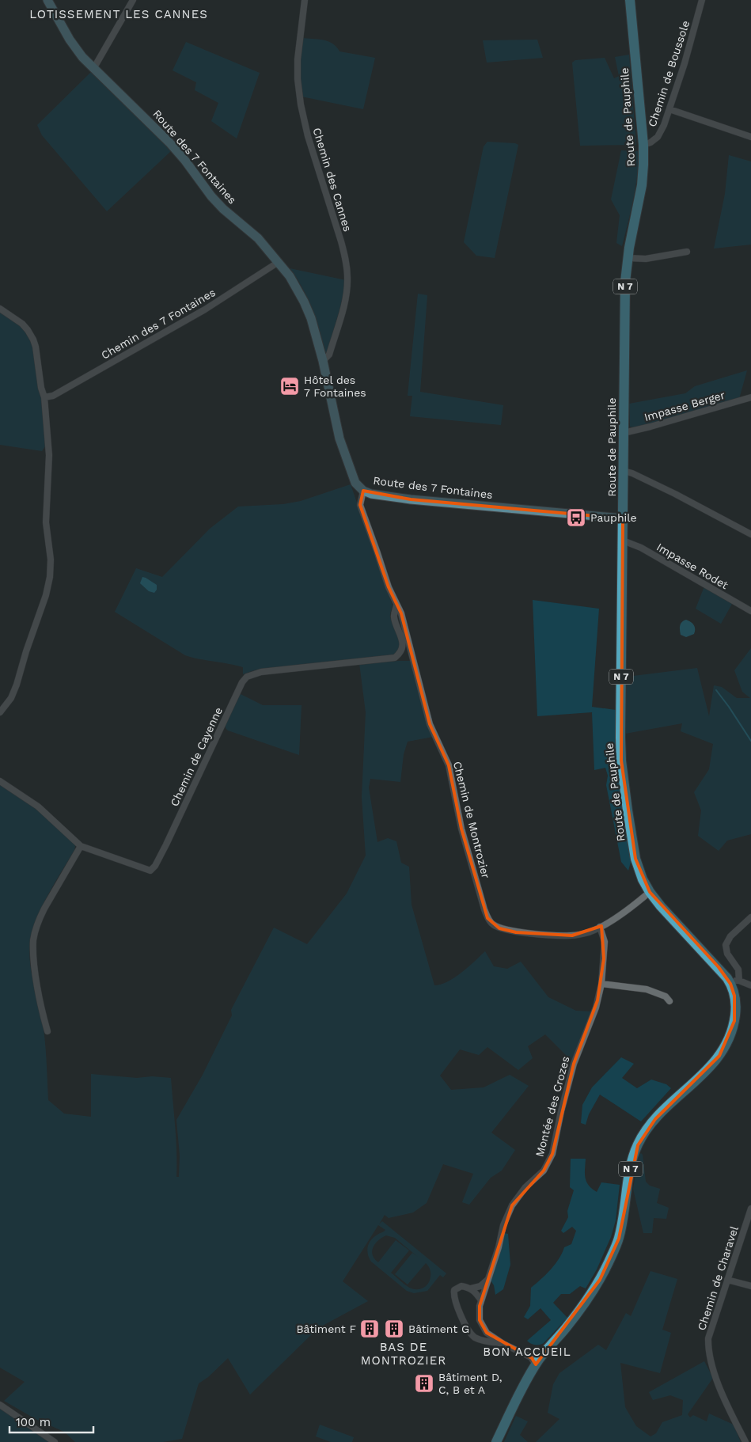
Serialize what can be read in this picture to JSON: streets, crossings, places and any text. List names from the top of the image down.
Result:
{
  "streets": {
    "main road": ["Route de Pauphile", "N 7"],
    "street": [
      "Chemin de Boussole",
      "Route des 7 Fontaines",
      "Chemin des Cannes",
      "Chemin des 7 Fontaines",
      "Impasse Berger",
      "Impasse Rodet",
      "Chemin de Cayenne",
      "Chemin de Montrozier",
      "Montée des Crozes",
      "Chemin de Charavel"
    ]
  },
  "crossings": [
    ["Chemin de Boussole", "Route de Pauphile"],
    ["Route de Pauphile", "Route des 7 Fontaines"],
    ["Route de Pauphile", "N 7"],
    ["Route de Pauphile", "Impasse Berger"],
    ["Route de Pauphile", "Impasse Rodet"],
    ["Route de Pauphile", "Chemin de Montrozier"],
    ["Route des 7 Fontaines", "Chemin des Cannes"],
    ["Route des 7 Fontaines", "Chemin des 7 Fontaines"],
    ["Route des 7 Fontaines", "Chemin de Montrozier"],
    ["N 7", "Chemin de Montrozier"],
    ["N 7", "Montée des Crozes"],
    ["Chemin de Cayenne", "Chemin de Montrozier"],
    ["Chemin de Montrozier", "Montée des Crozes"]
  ],
  "districts": ["LOTISSEMENT LES CANNES", "BAS DE MONTROZIER", "BON ACCUEIL"],
  "places": {
    "hotel": ["Hôtel des 7 Fontaines"],
    "bus stop": ["Pauphile"],
    "building": ["Bâtiment F", "Bâtiment G", "Bâtiment D, C, B et A"]
  },
  "scale_bar": "100 m"
}
